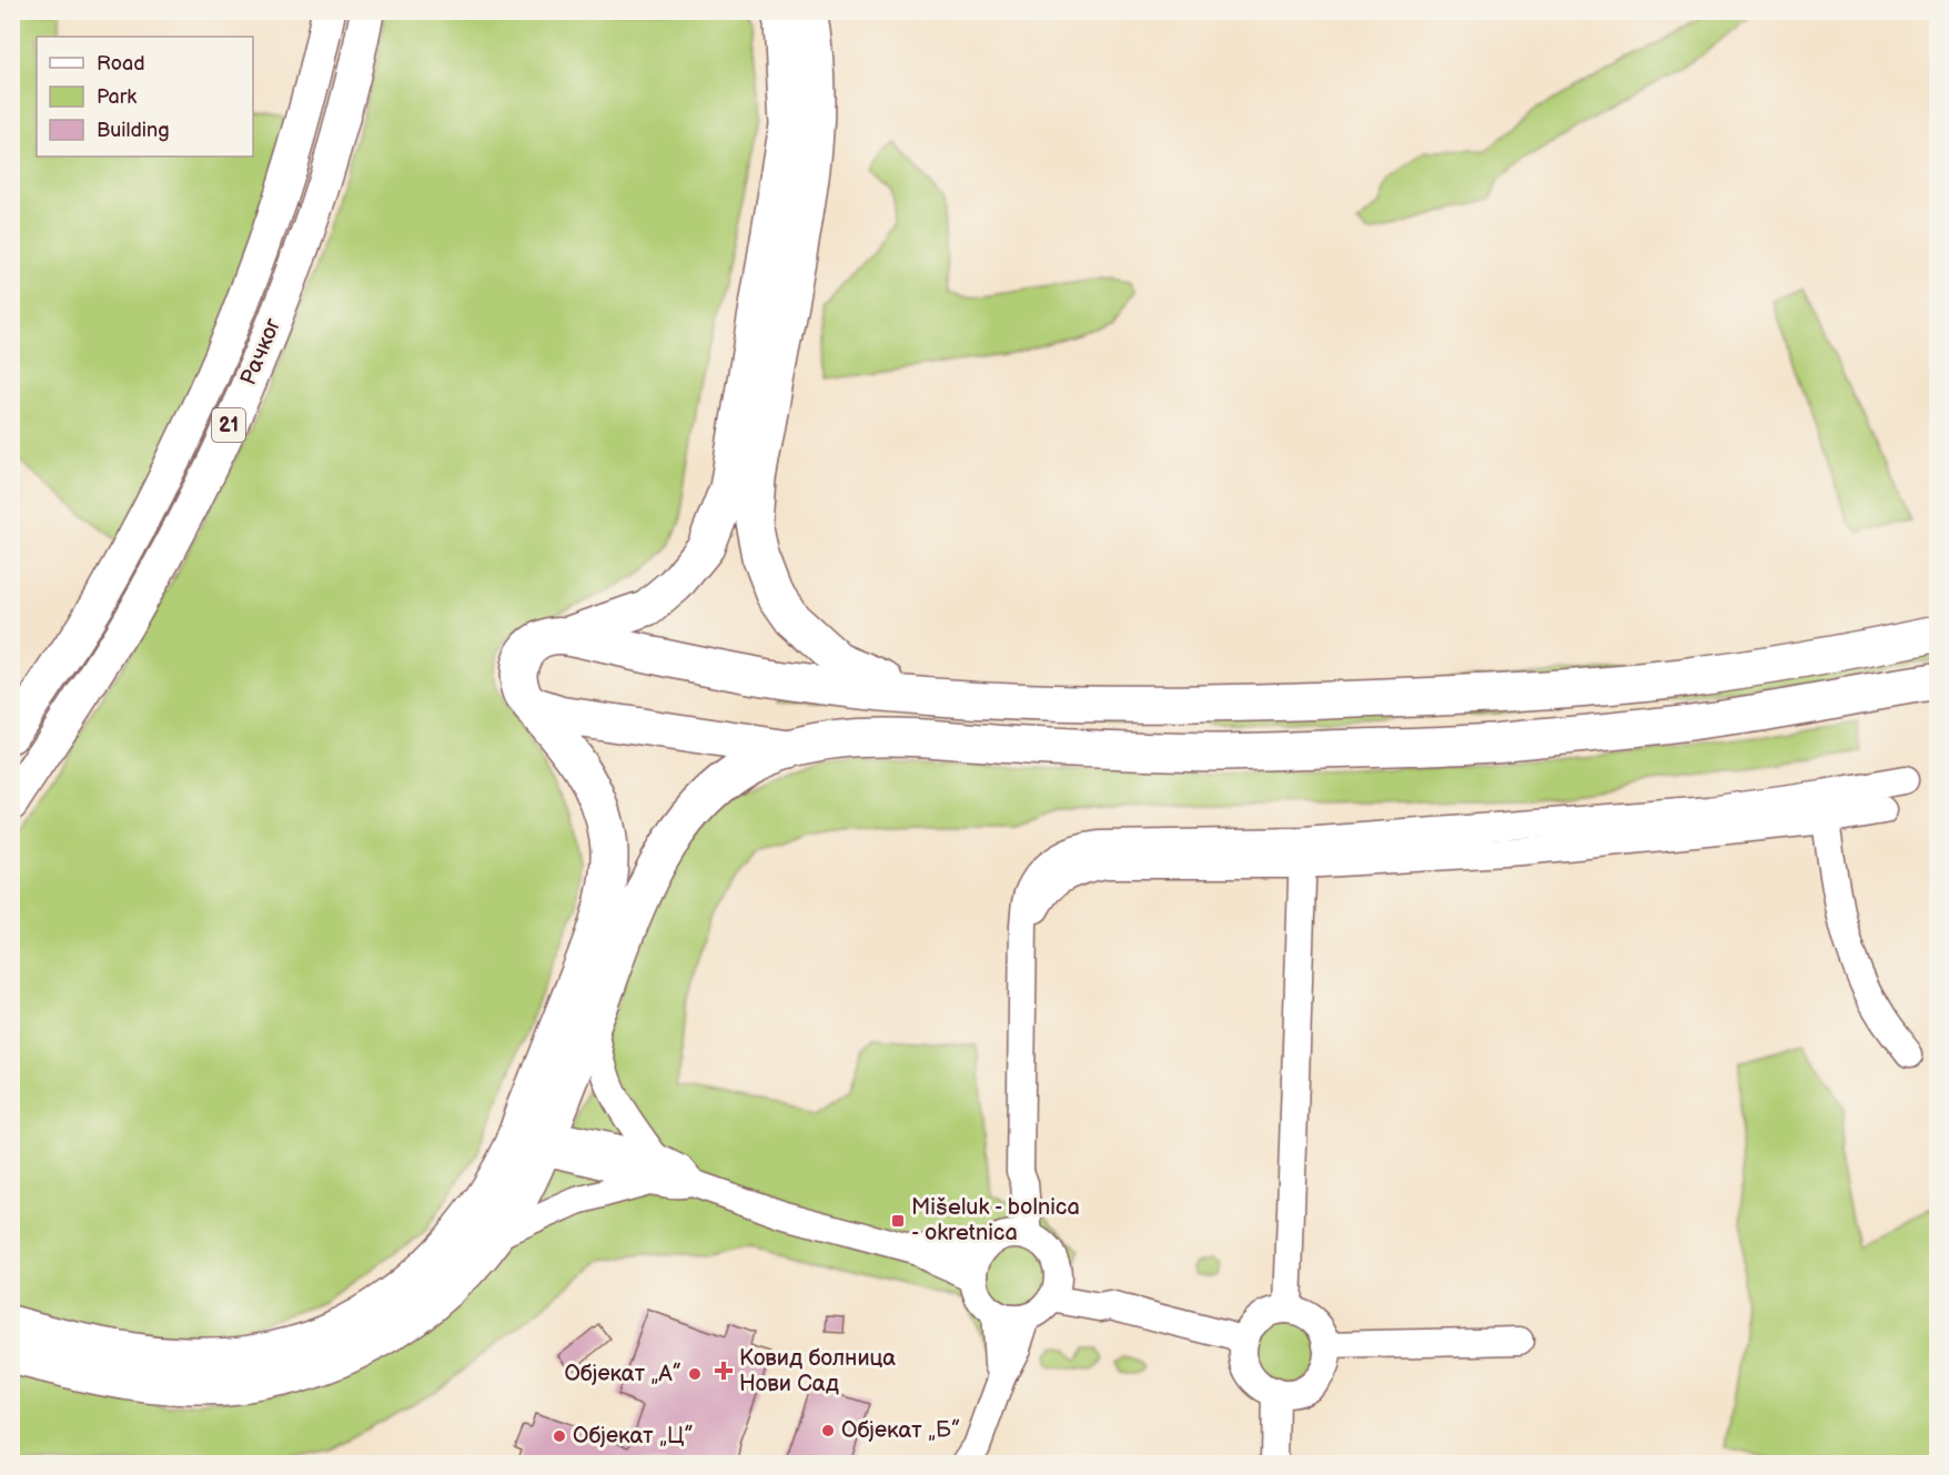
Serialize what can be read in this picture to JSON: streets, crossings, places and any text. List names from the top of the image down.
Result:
{
  "streets": {
    "main road": ["Рачког", "21"]
  },
  "places": {
    "transit": ["Mišeluk - bolnica - okretnica"],
    "health": ["Ковид болница Нови Сад"],
    "other": ["Објекат „А”", "Објекат „Б”", "Објекат „Ц”"]
  },
  "legend": ["Road", "Park", "Building"]
}
